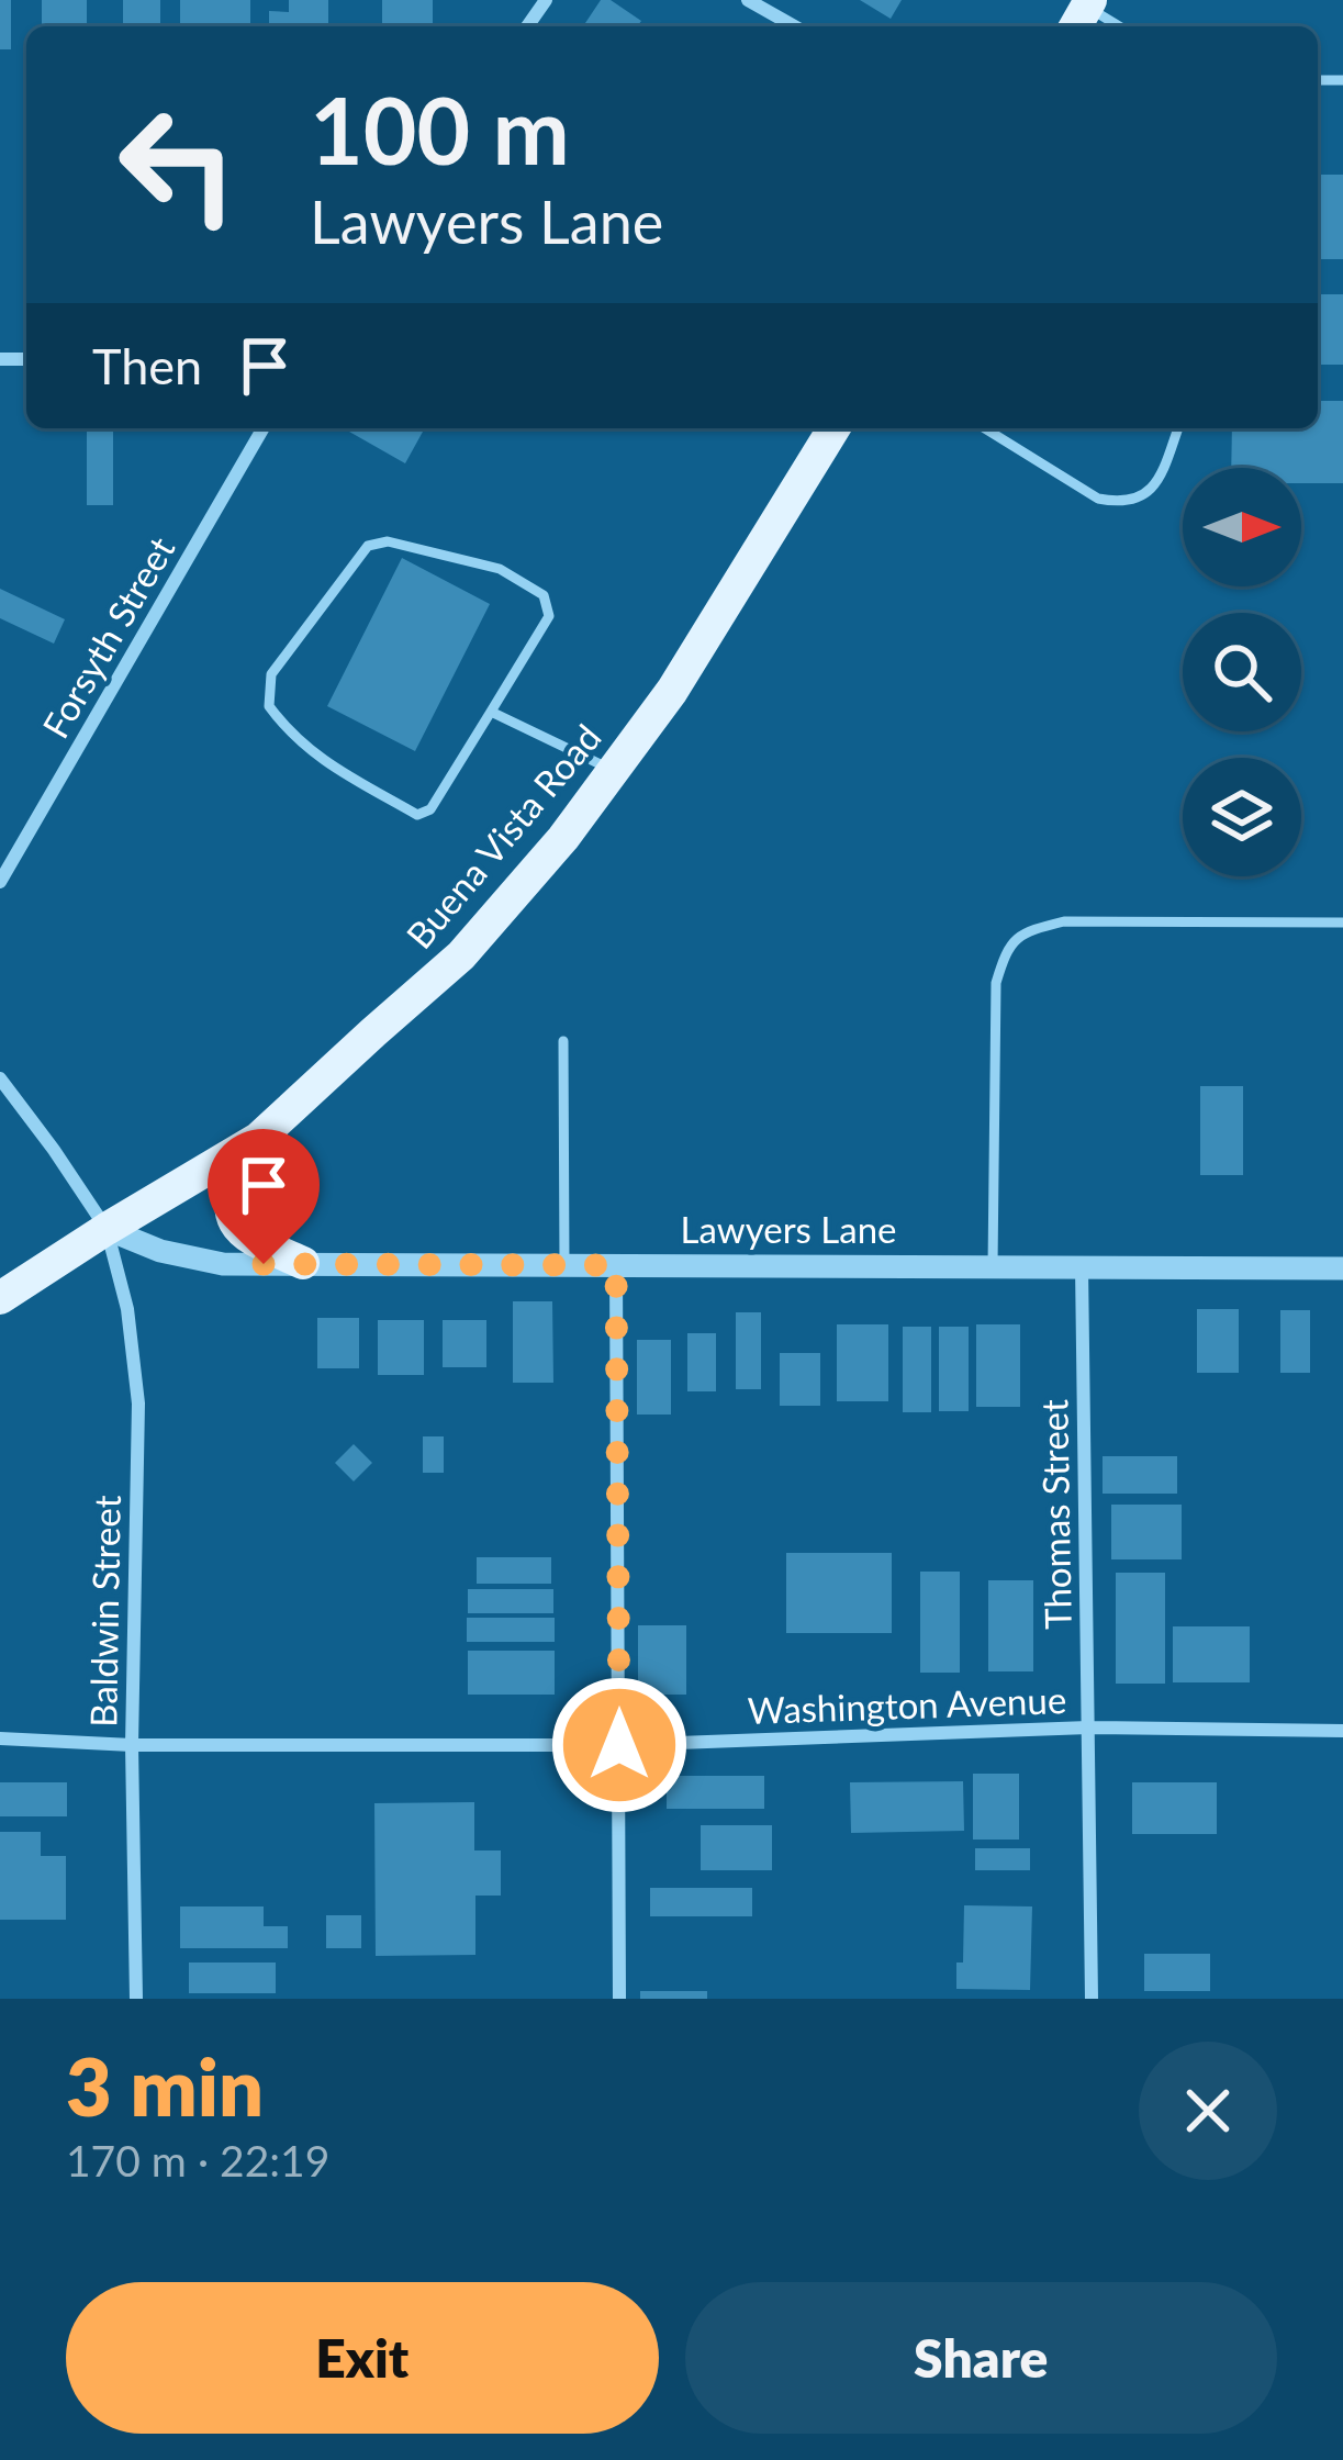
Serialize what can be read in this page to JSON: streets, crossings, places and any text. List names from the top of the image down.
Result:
{
  "streets": {
    "main road": ["Buena Vista Road"],
    "street": [
      "Forsyth Street",
      "Lawyers Lane",
      "Thomas Street",
      "Baldwin Street",
      "Washington Avenue"
    ]
  },
  "crossings": [
    ["Buena Vista Road", "Lawyers Lane"],
    ["Buena Vista Road", "Baldwin Street"],
    ["Lawyers Lane", "Thomas Street"],
    ["Lawyers Lane", "Baldwin Street"],
    ["Thomas Street", "Washington Avenue"],
    ["Baldwin Street", "Washington Avenue"]
  ],
  "north": "right",
  "page": {
    "turn": ["100 m", "Lawyers Lane"],
    "then": "Then",
    "heading": ["3 min", "170 m · 22:19"],
    "buttons": ["Exit", "Share"]
  }
}
